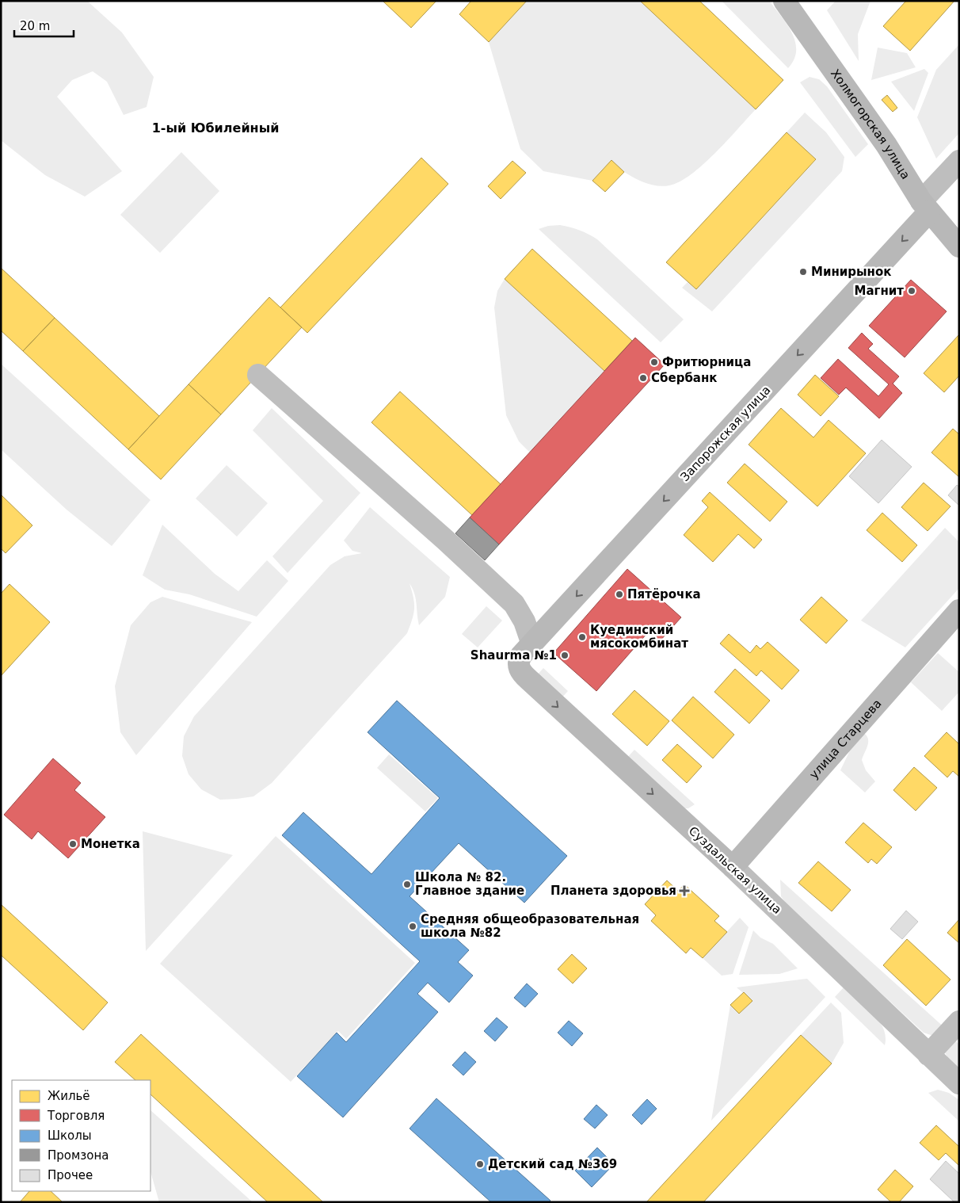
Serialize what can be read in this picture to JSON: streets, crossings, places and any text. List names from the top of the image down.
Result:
{
  "streets": {
    "street": [
      "Холмогорская улица",
      "Запорожская улица",
      "улица Старцева",
      "Суздальская улица"
    ]
  },
  "crossings": [
    ["Холмогорская улица", "Запорожская улица"],
    ["Запорожская улица", "Суздальская улица"],
    ["улица Старцева", "Суздальская улица"]
  ],
  "one_way": ["Запорожская улица", "Суздальская улица"],
  "districts": ["1-ый Юбилейный"],
  "places": {
    "other": [
      "Минирынок",
      "Магнит",
      "Фритюрница",
      "Сбербанк",
      "Пятёрочка",
      "Куединский мясокомбинат",
      "Shaurma №1",
      "Монетка",
      "Школа № 82. Главное здание",
      "Средняя общеобразовательная школа №82",
      "Детский сад №369"
    ],
    "health": ["Планета здоровья"]
  },
  "legend": [
    "Жильё",
    "Торговля",
    "Школы",
    "Промзона",
    "Прочее"
  ],
  "scale_bar": "20 m"
}
